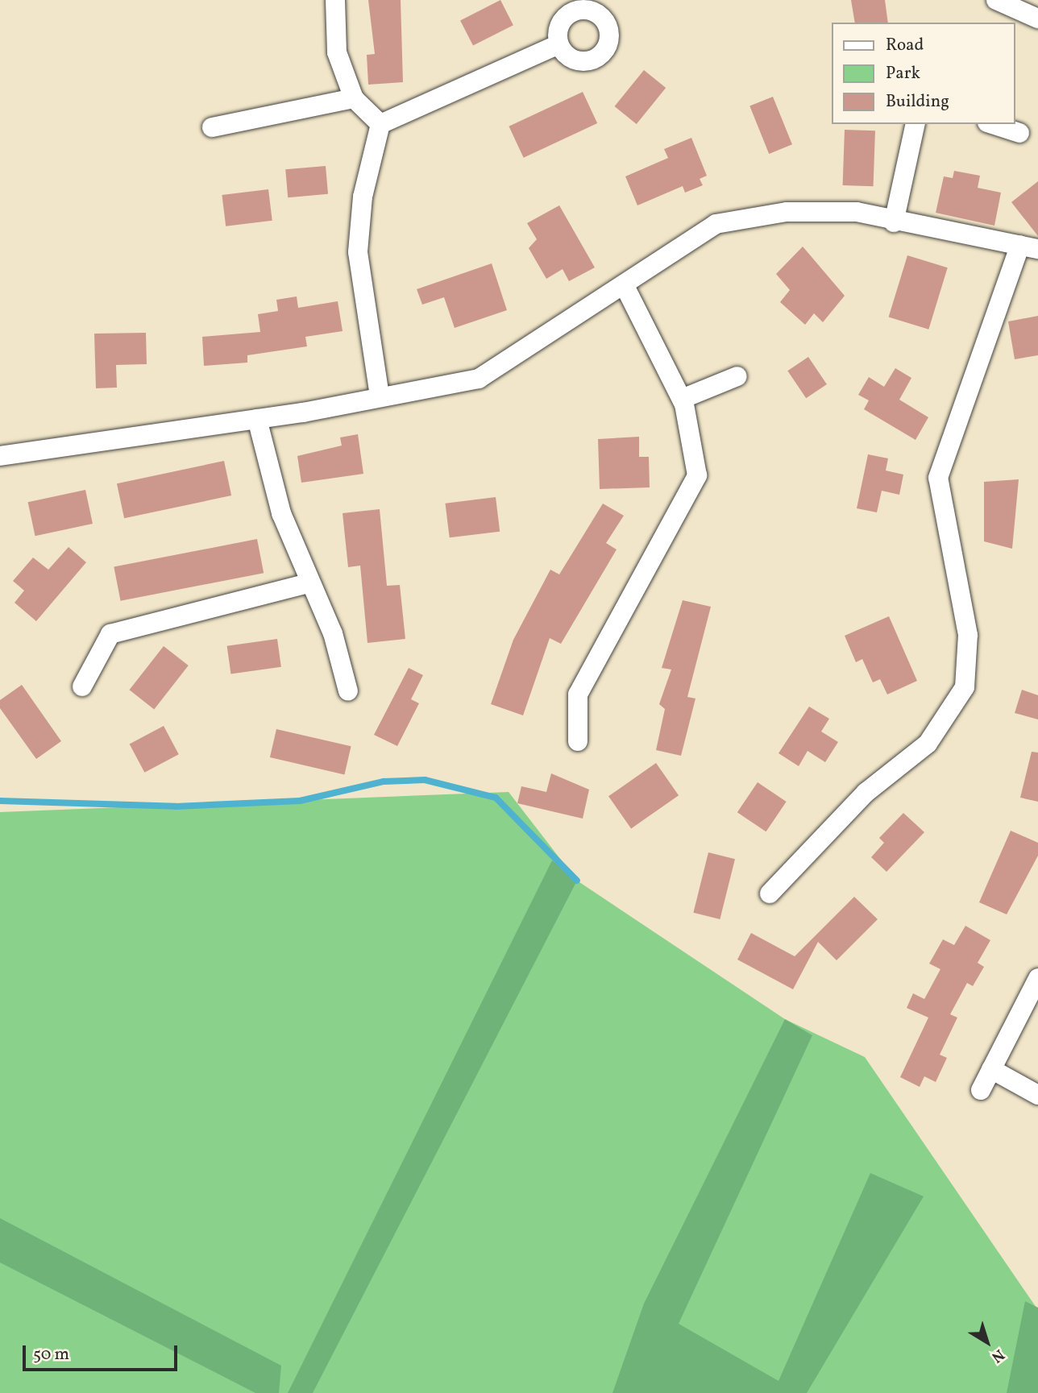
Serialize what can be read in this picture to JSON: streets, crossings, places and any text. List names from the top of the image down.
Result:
{
  "legend": ["Road", "Park", "Building"],
  "scale_bar": "50 m",
  "north": "bottom right"
}
